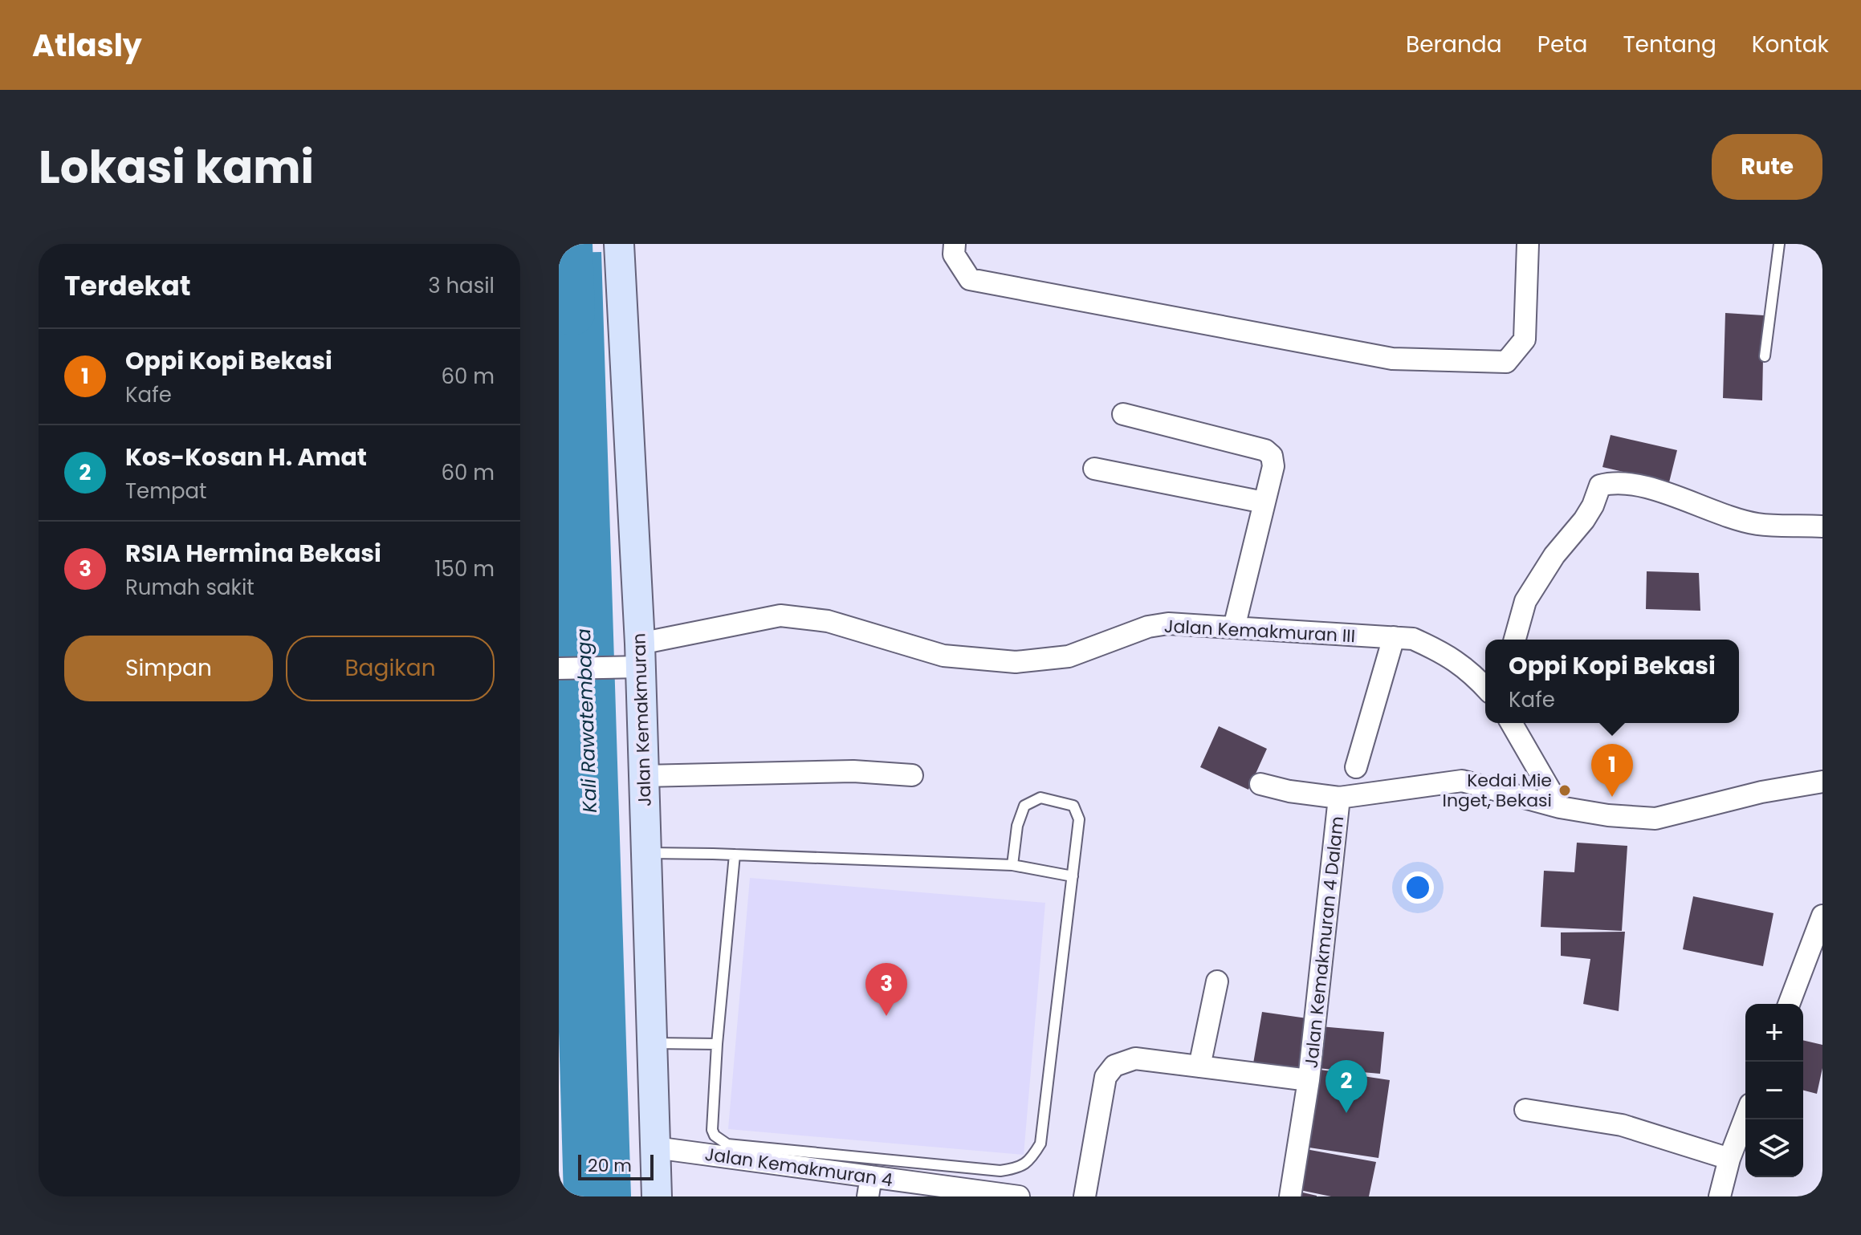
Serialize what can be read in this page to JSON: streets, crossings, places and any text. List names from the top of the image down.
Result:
{
  "streets": {
    "street": [
      "Jalan Kemakmuran III",
      "Jalan Kemakmuran",
      "Jalan Kemakmuran 4 Dalam",
      "Jalan Kemakmuran 4"
    ]
  },
  "crossings": [
    ["Jalan Kemakmuran III", "Jalan Kemakmuran"],
    ["Jalan Kemakmuran", "Jalan Kemakmuran 4"]
  ],
  "water": ["Kali Rawatembaga"],
  "places": ["Kedai Mie Inget, Bekasi"],
  "scale_bar": "20 m",
  "page": {
    "header": "Atlasly",
    "nav": [
      "Beranda",
      "Peta",
      "Tentang",
      "Kontak"
    ],
    "title": "Lokasi kami",
    "buttons": [
      "Rute",
      ["Simpan", "Bagikan"]
    ],
    "heading": ["Terdekat", "3 hasil"],
    "list": [
      {
        "mark": "1",
        "name": "Oppi Kopi Bekasi",
        "note": "Kafe",
        "value": "60 m"
      },
      {
        "mark": "2",
        "name": "Kos-Kosan H. Amat",
        "note": "Tempat",
        "value": "60 m"
      },
      {
        "mark": "3",
        "name": "RSIA Hermina Bekasi",
        "note": "Rumah sakit",
        "value": "150 m"
      }
    ],
    "popup": ["Oppi Kopi Bekasi", "Kafe"],
    "pins": ["1", "3", "2"],
    "map_buttons": ["+", "−"],
    "scale": "20 m"
  }
}
